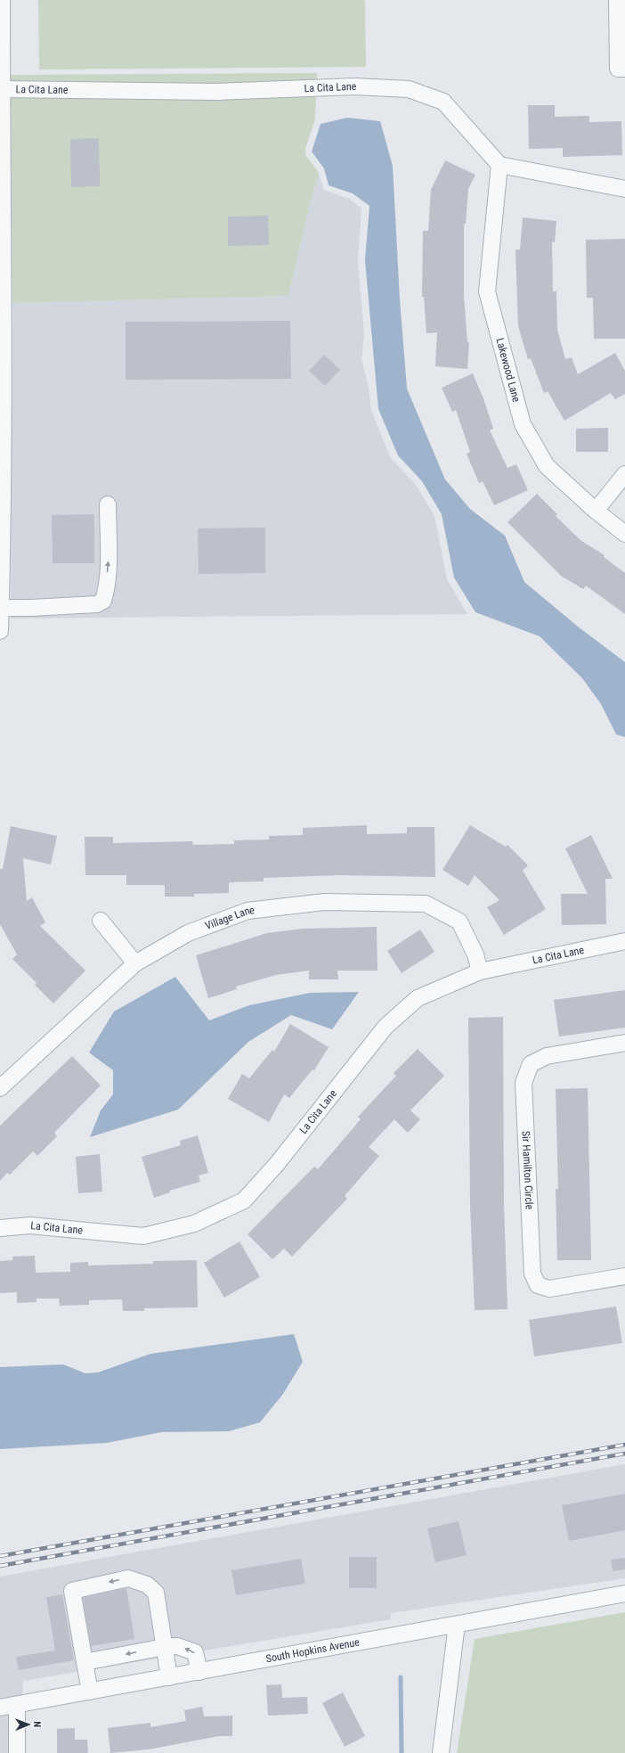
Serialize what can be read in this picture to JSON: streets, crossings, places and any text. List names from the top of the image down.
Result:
{
  "streets": {
    "street": [
      "La Cita Lane",
      "Lakewood Lane",
      "Village Lane",
      "Sir Hamilton Circle",
      "South Hopkins Avenue"
    ]
  },
  "crossings": [
    ["La Cita Lane", "Lakewood Lane"],
    ["La Cita Lane", "Village Lane"]
  ],
  "north": "right"
}
